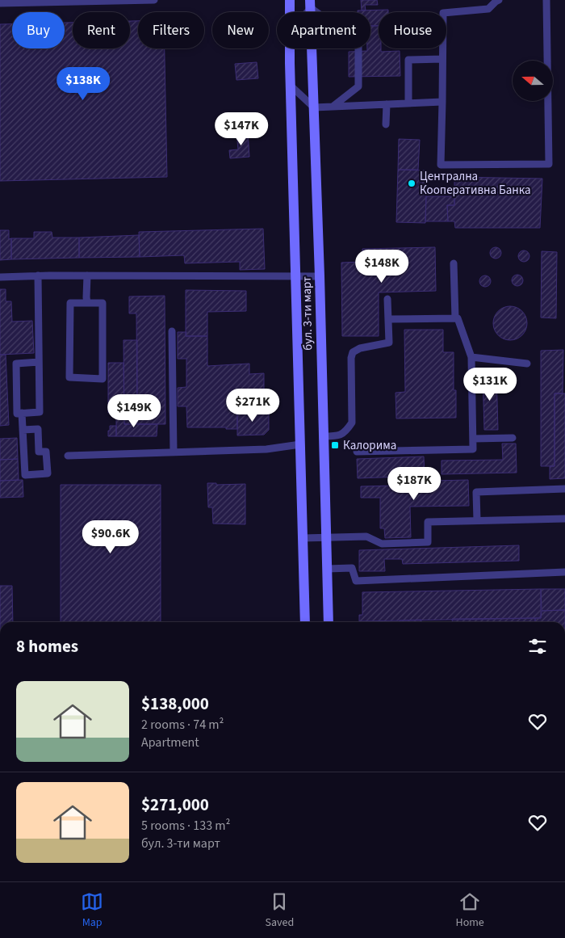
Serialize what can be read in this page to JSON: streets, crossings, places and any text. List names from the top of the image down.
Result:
{
  "streets": {
    "main road": ["бул. 3-ти март"]
  },
  "places": {
    "other": ["Централна Кооперативна Банка"],
    "transit": ["Калорима"]
  },
  "north": "left",
  "page": {
    "chip": [
      "Buy",
      "Rent",
      "Filters",
      "New",
      "Apartment",
      "House"
    ],
    "price": [
      "$138K",
      "$147K",
      "$148K",
      "$131K",
      "$271K",
      "$149K",
      "$187K",
      "$90.6K"
    ],
    "heading": "8 homes",
    "list": [
      {
        "name": "$138,000",
        "note": "2 rooms · 74 m² · Apartment"
      },
      {
        "name": "$271,000",
        "note": "5 rooms · 133 m² · бул. 3-ти март"
      }
    ],
    "tabs": ["Map", "Saved", "Home"]
  }
}
